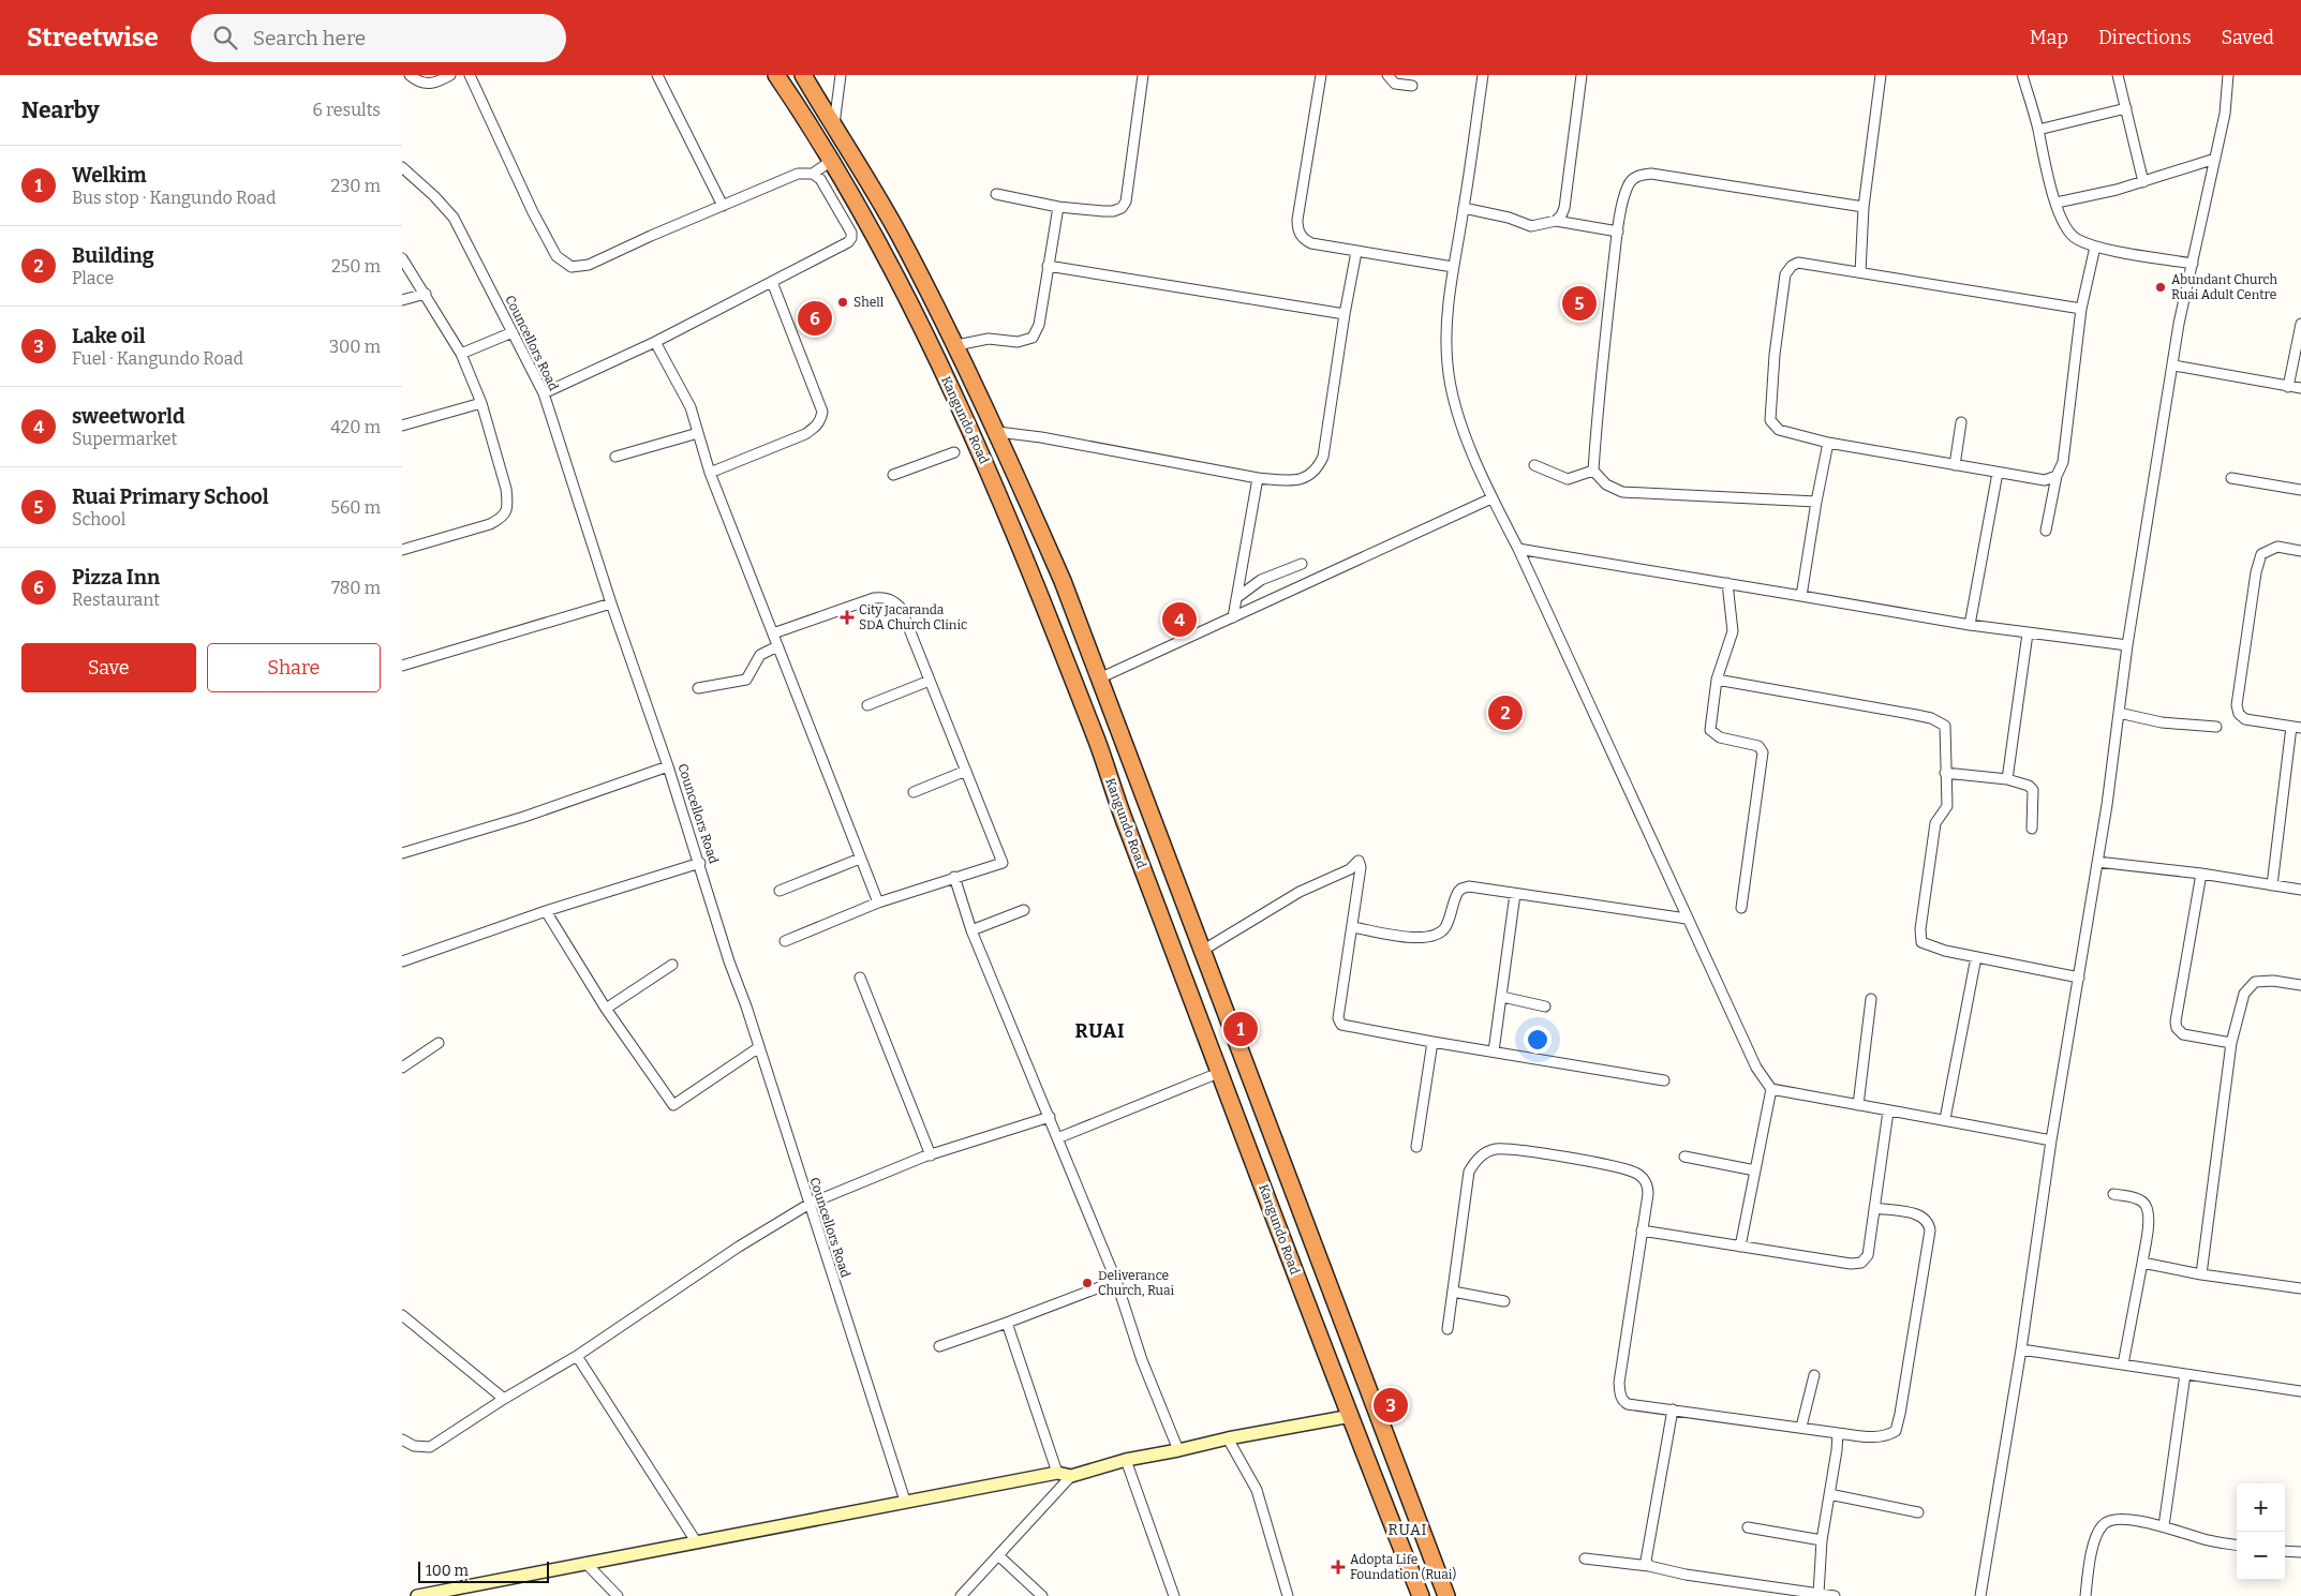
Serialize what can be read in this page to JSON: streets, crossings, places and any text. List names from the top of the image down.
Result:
{
  "streets": {
    "highway": ["Kangundo Road"],
    "street": ["Councellors Road"]
  },
  "districts": ["RUAI", "RUAI"],
  "places": {
    "other": ["Abundant Church Ruai Adult Centre", "Shell", "Deliverance Church, Ruai"],
    "health": ["City Jacaranda SDA Church Clinic", "Adopta Life Foundation (Ruai)"]
  },
  "scale_bar": "100 m",
  "page": {
    "header": "Streetwise",
    "search": "Search here",
    "nav": ["Map", "Directions", "Saved"],
    "heading": ["Nearby", "6 results"],
    "list": [
      {
        "mark": "1",
        "name": "Welkim",
        "note": "Bus stop · Kangundo Road",
        "value": "230 m"
      },
      {
        "mark": "2",
        "name": "Building",
        "note": "Place",
        "value": "250 m"
      },
      {
        "mark": "3",
        "name": "Lake oil",
        "note": "Fuel · Kangundo Road",
        "value": "300 m"
      },
      {
        "mark": "4",
        "name": "sweetworld",
        "note": "Supermarket",
        "value": "420 m"
      },
      {
        "mark": "5",
        "name": "Ruai Primary School",
        "note": "School",
        "value": "560 m"
      },
      {
        "mark": "6",
        "name": "Pizza Inn",
        "note": "Restaurant",
        "value": "780 m"
      }
    ],
    "pins": [
      "5",
      "6",
      "4",
      "2",
      "1",
      "3"
    ],
    "buttons": ["Save", "Share"],
    "map_buttons": ["+", "−"],
    "scale": "100 m"
  }
}
